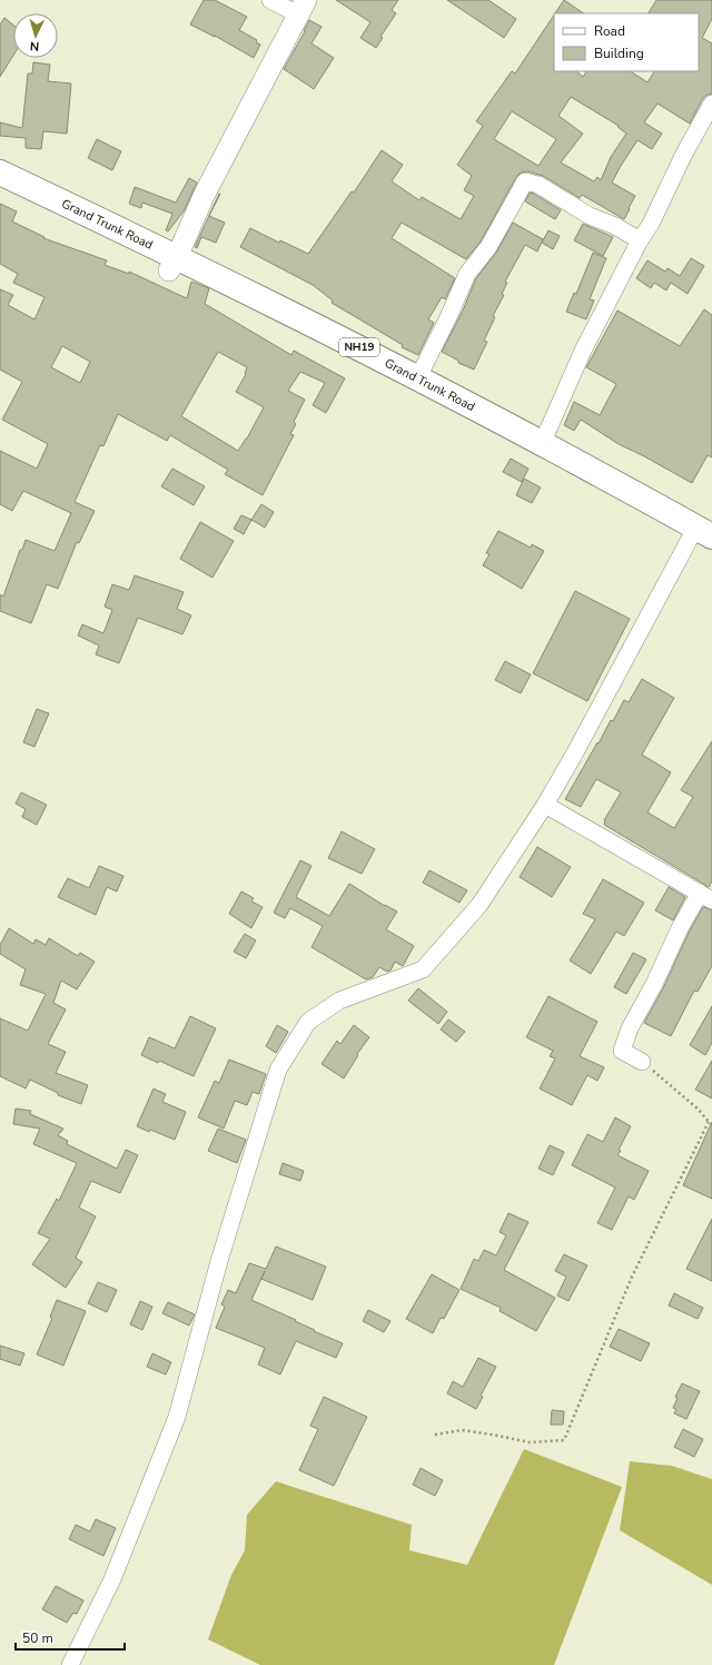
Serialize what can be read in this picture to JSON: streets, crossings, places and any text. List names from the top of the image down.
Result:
{
  "streets": {
    "highway": ["Grand Trunk Road", "NH19"]
  },
  "legend": ["Road", "Building"],
  "scale_bar": "50 m",
  "north": "bottom"
}
